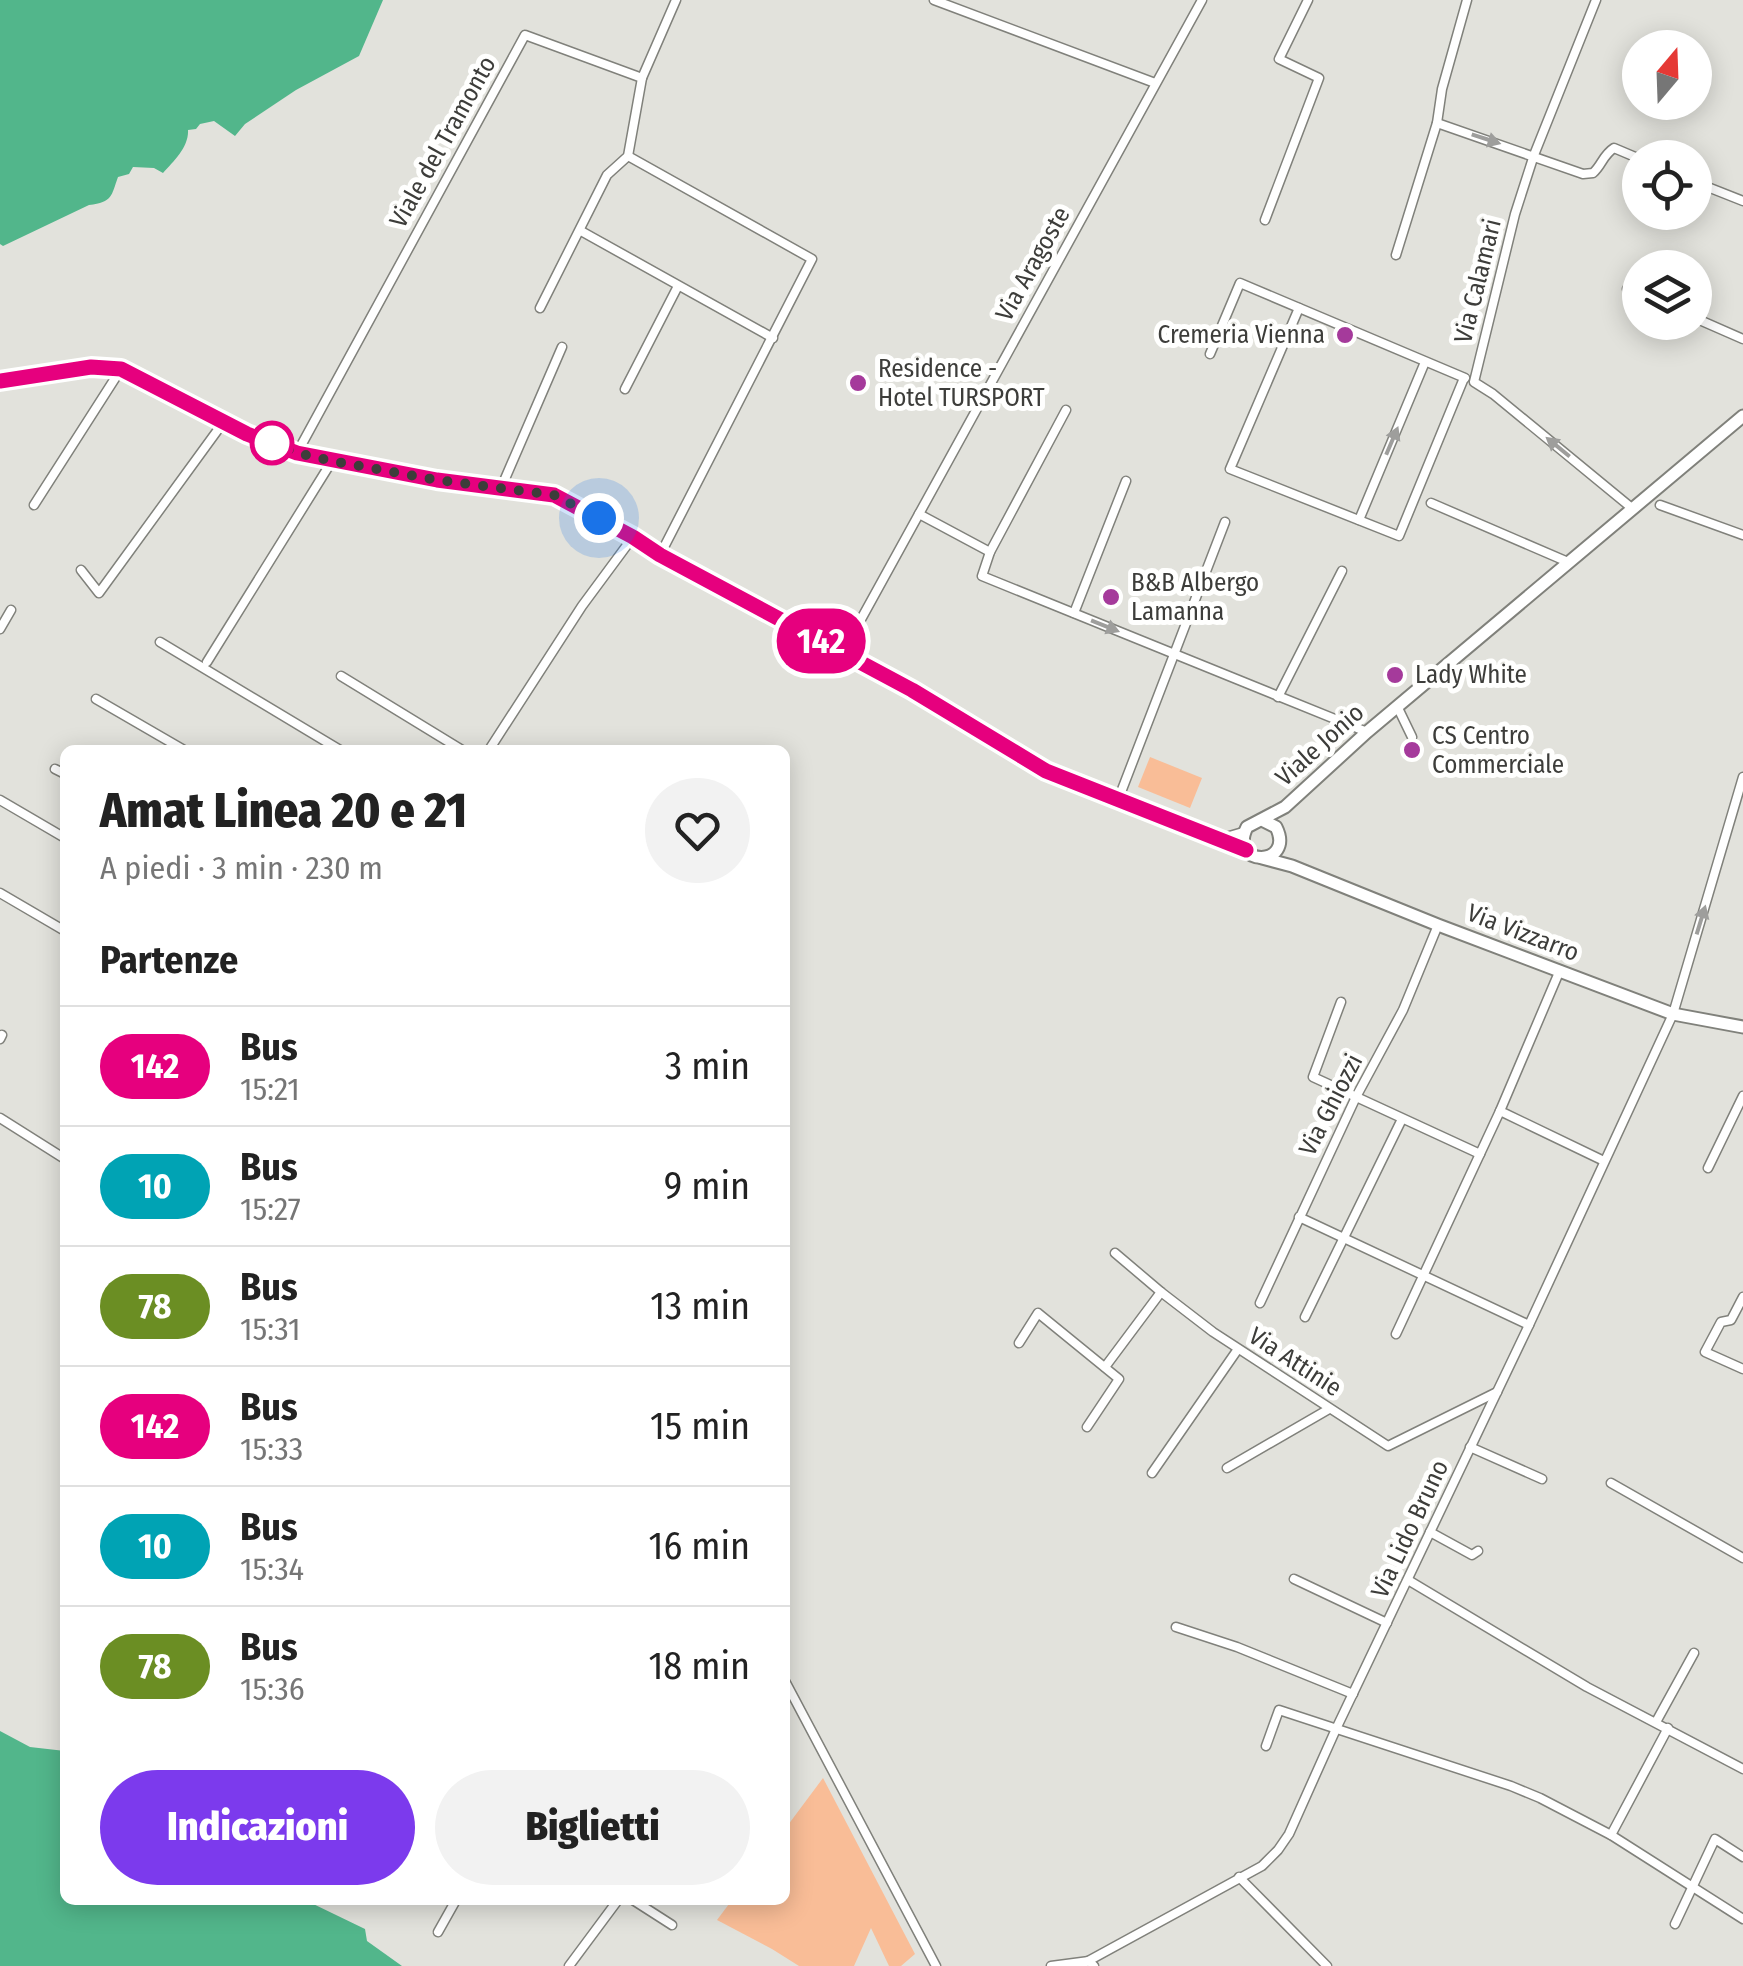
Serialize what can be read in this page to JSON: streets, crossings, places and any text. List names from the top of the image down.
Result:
{
  "streets": {
    "street": [
      "Viale del Tramonto",
      "Via Aragoste",
      "Via Calamari",
      "Viale Jonio",
      "Via Vizzarro",
      "Via Ghiozzi",
      "Via Attinie",
      "Via Lido Bruno"
    ]
  },
  "crossings": [
    ["Via Calamari", "Viale Jonio"],
    ["Viale Jonio", "Via Vizzarro"],
    ["Via Vizzarro", "Via Ghiozzi"],
    ["Via Vizzarro", "Via Lido Bruno"],
    ["Via Attinie", "Via Lido Bruno"]
  ],
  "places": [
    "Cremeria Vienna",
    "Residence - Hotel TURSPORT",
    "B&B Albergo Lamanna",
    "Lady White",
    "CS Centro Commerciale"
  ],
  "lines": ["bus line 142"],
  "north": "top",
  "page": {
    "on_map": "142",
    "heading": [
      ["Amat Linea 20 e 21", "A piedi · 3 min · 230 m"],
      "Partenze"
    ],
    "list": [
      {
        "mark": "142",
        "name": "Bus",
        "note": "15:21",
        "value": "3 min"
      },
      {
        "mark": "10",
        "name": "Bus",
        "note": "15:27",
        "value": "9 min"
      },
      {
        "mark": "78",
        "name": "Bus",
        "note": "15:31",
        "value": "13 min"
      },
      {
        "mark": "142",
        "name": "Bus",
        "note": "15:33",
        "value": "15 min"
      },
      {
        "mark": "10",
        "name": "Bus",
        "note": "15:34",
        "value": "16 min"
      },
      {
        "mark": "78",
        "name": "Bus",
        "note": "15:36",
        "value": "18 min"
      }
    ],
    "buttons": ["Indicazioni", "Biglietti"]
  }
}
